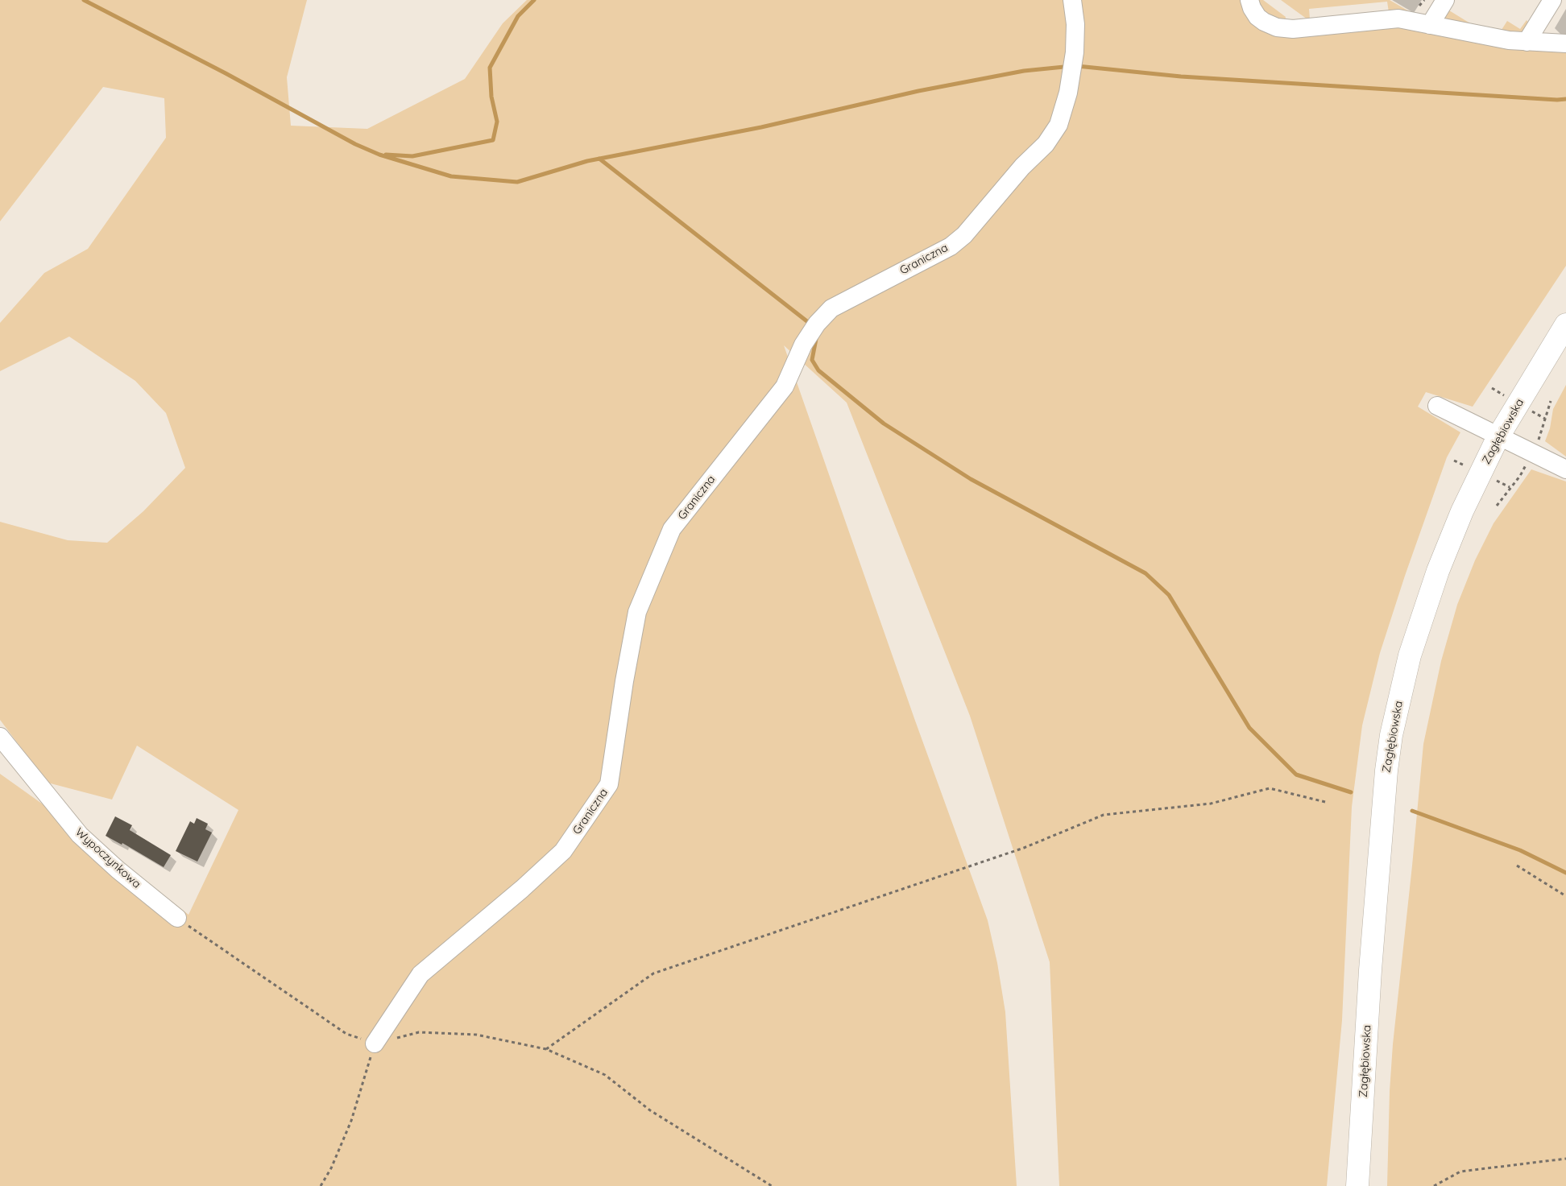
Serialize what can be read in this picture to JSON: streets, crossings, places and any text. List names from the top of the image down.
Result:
{
  "streets": {
    "main road": ["Zagłębiowska"],
    "street": ["Graniczna", "Wypoczynkowa"]
  }
}
